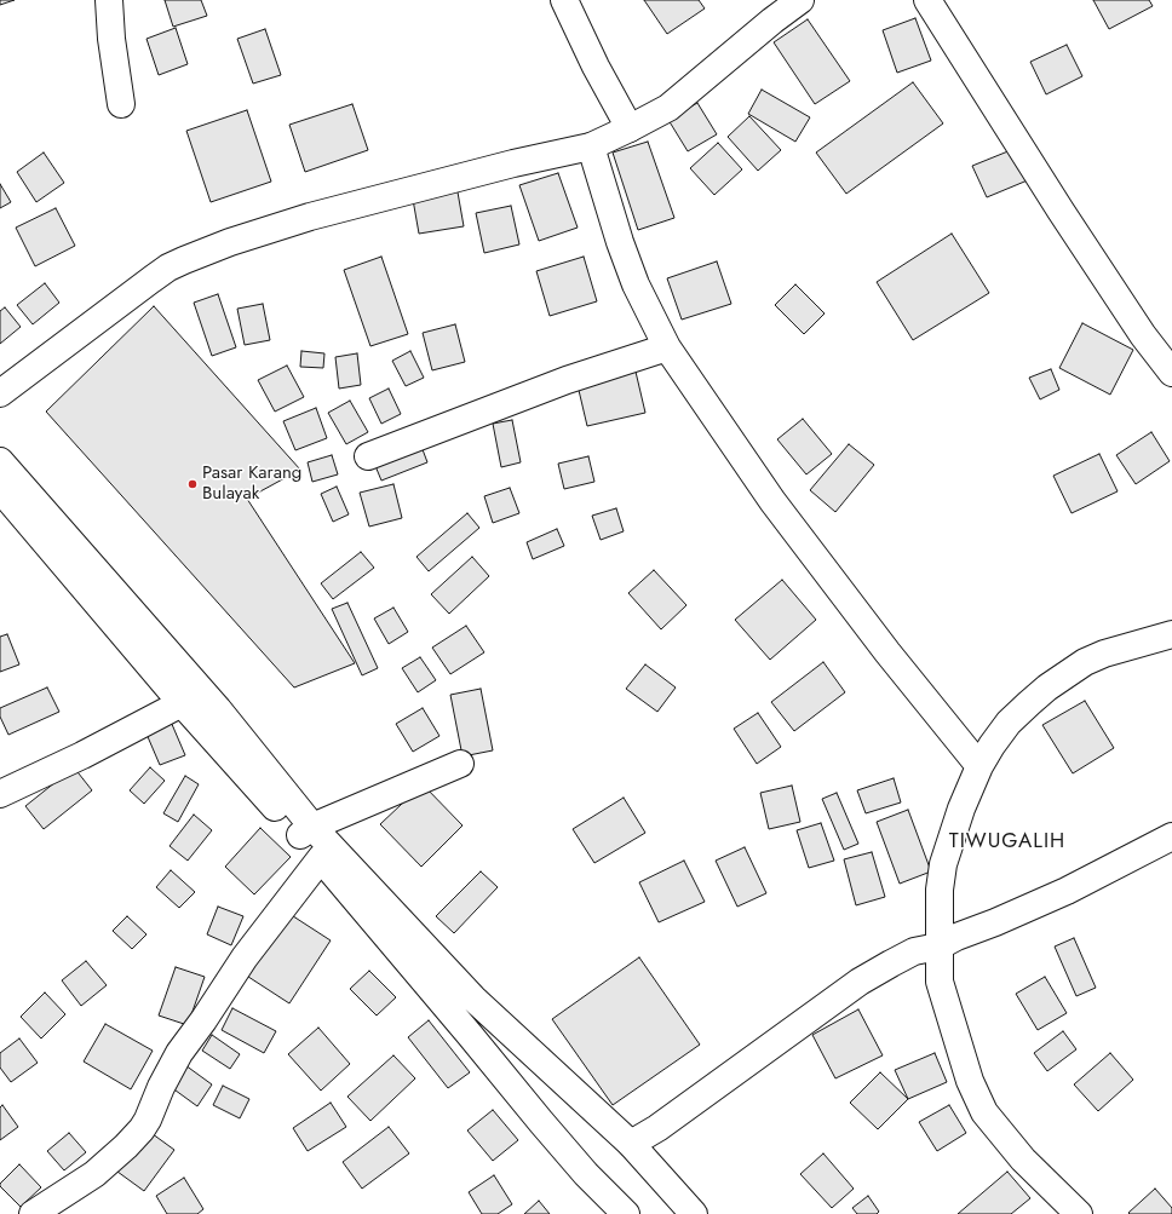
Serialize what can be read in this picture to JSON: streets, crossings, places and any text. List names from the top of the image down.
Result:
{
  "districts": ["TIWUGALIH"],
  "places": ["Pasar Karang Bulayak"]
}
